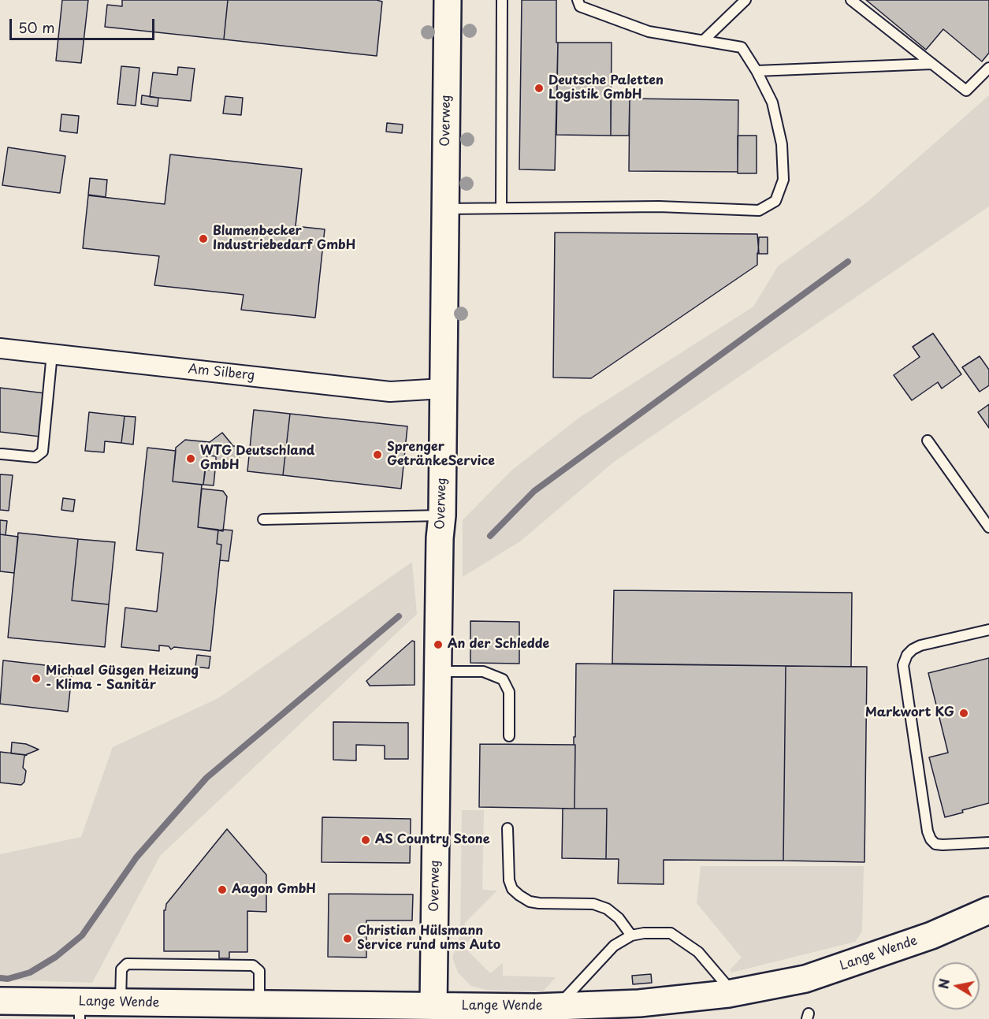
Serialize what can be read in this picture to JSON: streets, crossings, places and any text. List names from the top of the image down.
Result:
{
  "streets": {
    "street": ["Overweg", "Am Silberg", "Lange Wende"]
  },
  "crossings": [
    ["Overweg", "Am Silberg"],
    ["Overweg", "Lange Wende"]
  ],
  "places": [
    "Deutsche Paletten Logistik GmbH",
    "Blumenbecker Industriebedarf GmbH",
    "Sprenger GetränkeService",
    "WTG Deutschland GmbH",
    "An der Schledde",
    "Michael Güsgen Heizung - Klima - Sanitär",
    "Markwort KG",
    "AS Country Stone",
    "Aagon GmbH",
    "Christian Hülsmann Service rund ums Auto"
  ],
  "scale_bar": "50 m",
  "north": "left"
}
